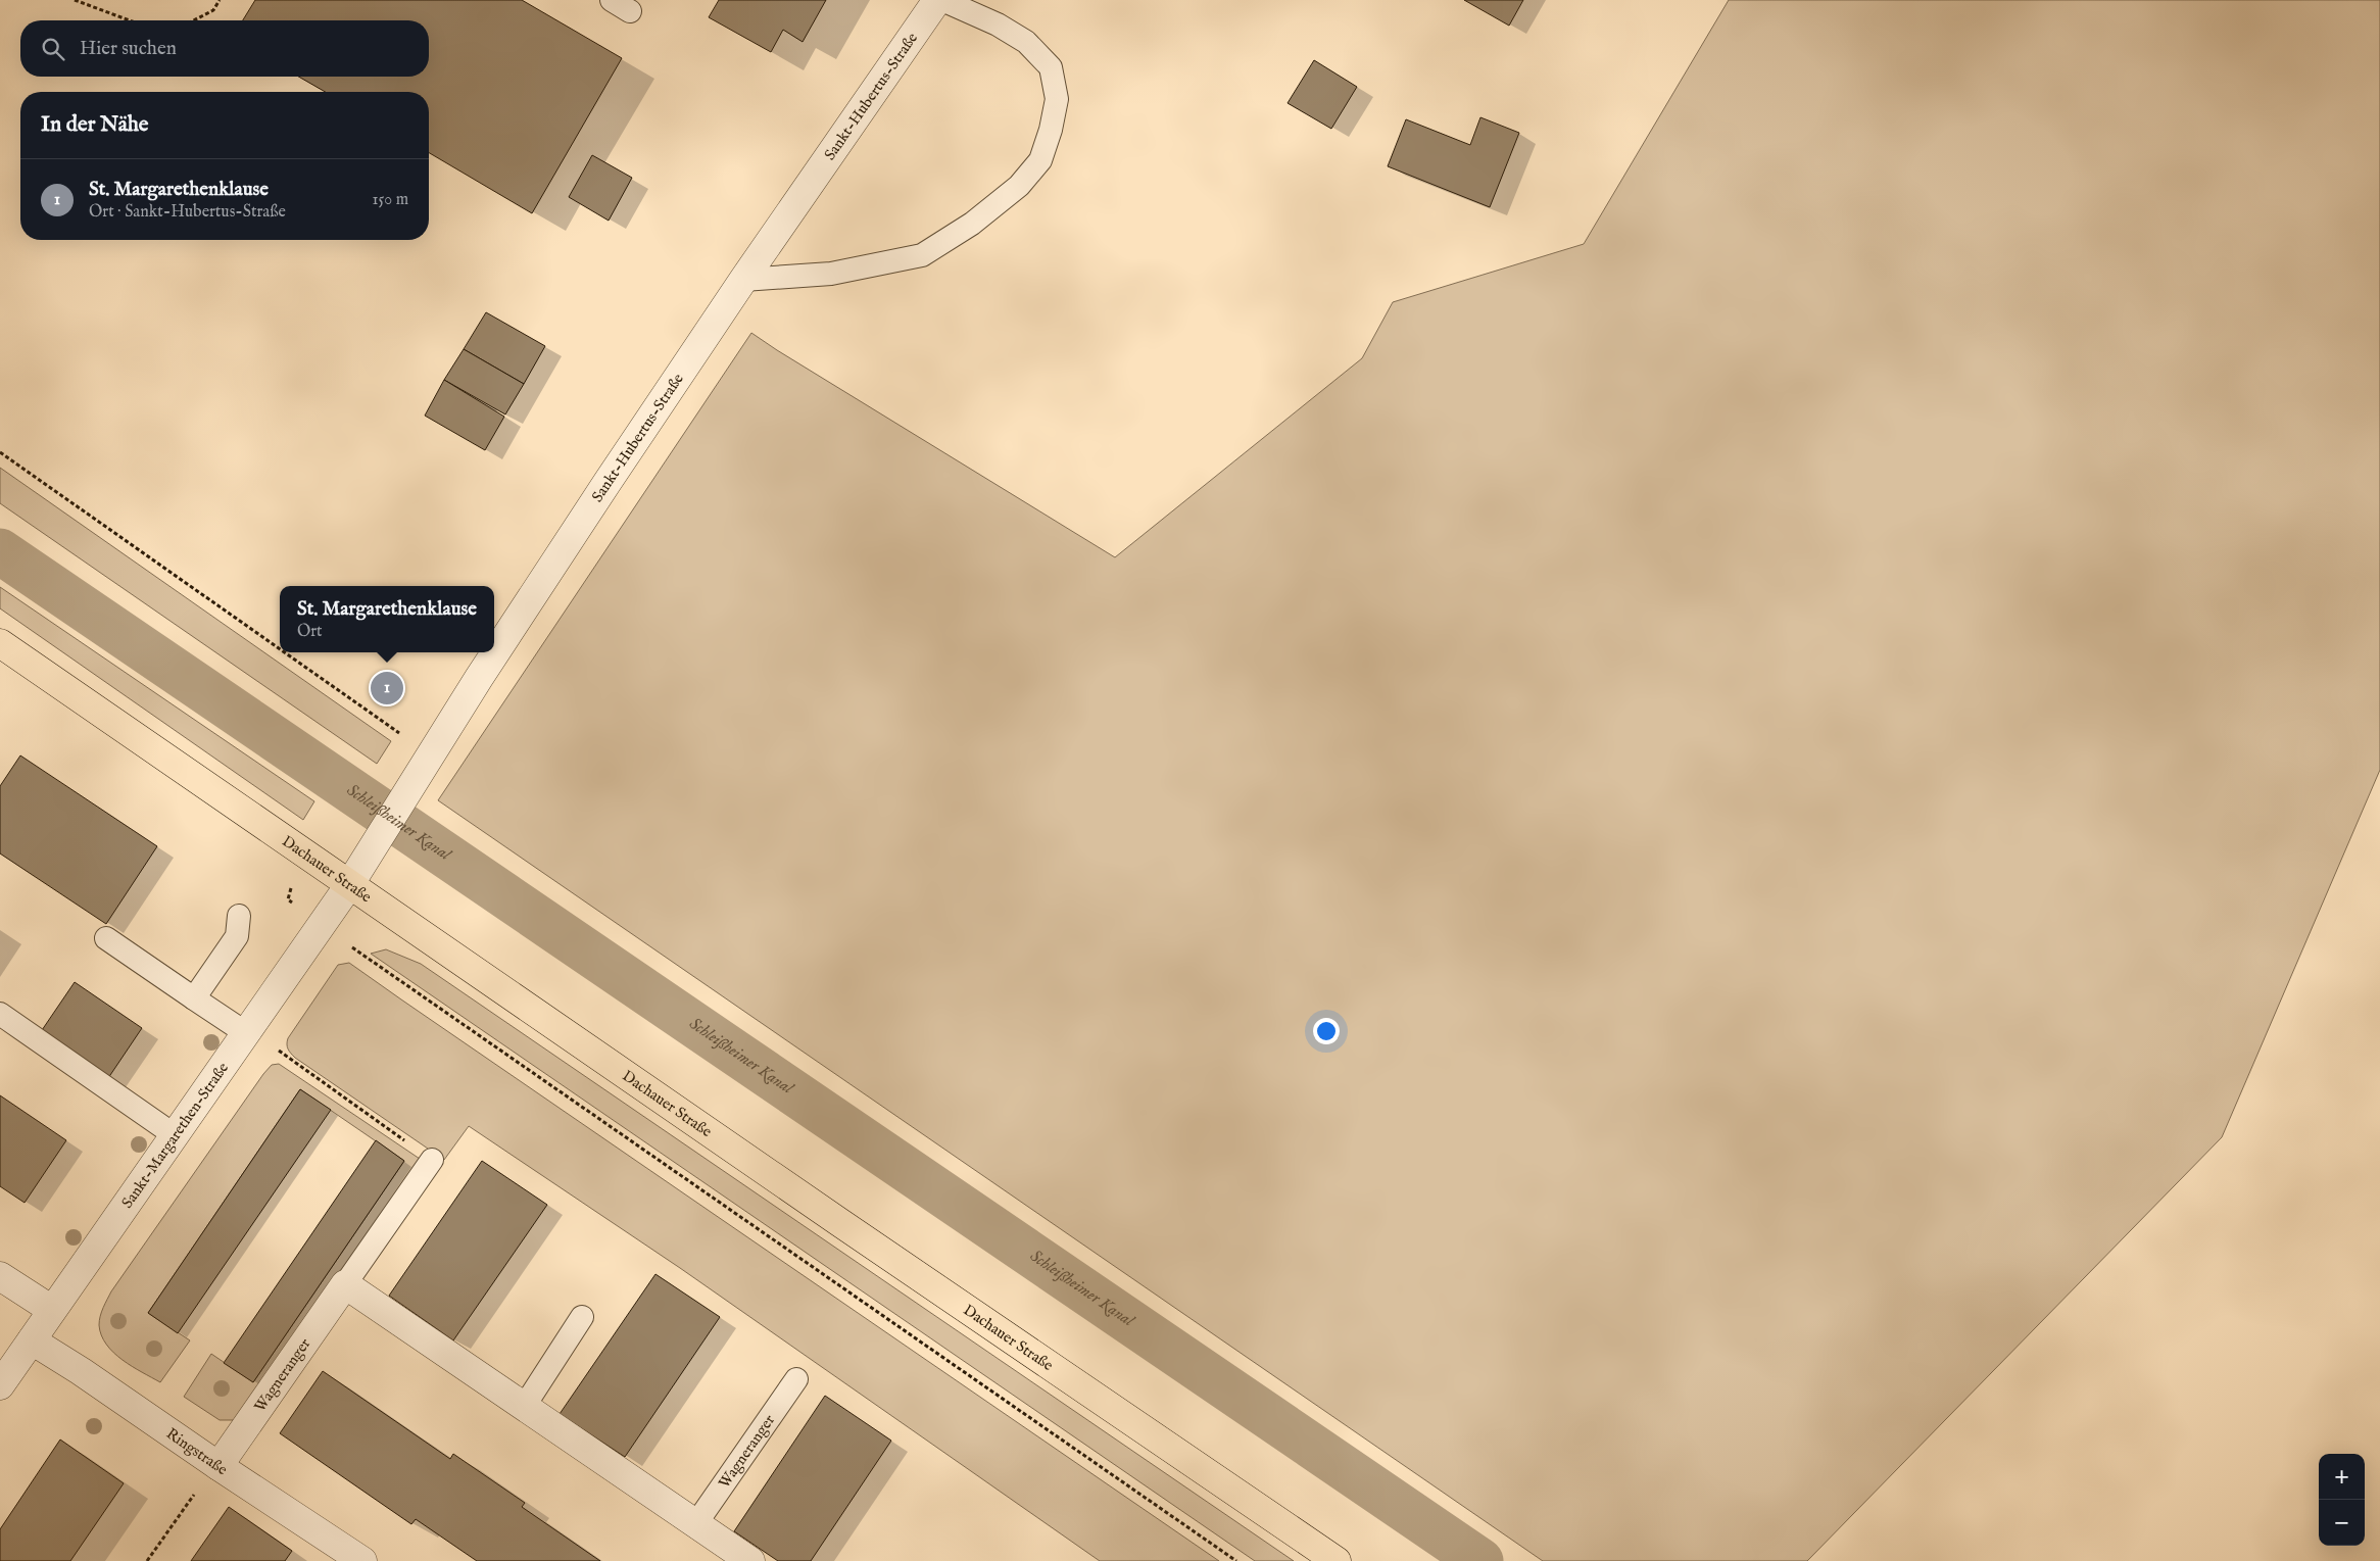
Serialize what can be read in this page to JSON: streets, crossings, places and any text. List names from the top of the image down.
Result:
{
  "streets": {
    "main road": ["Dachauer Straße"],
    "street": [
      "Sankt-Hubertus-Straße",
      "Sankt-Margarethen-Straße",
      "Wagneranger",
      "Ringstraße"
    ]
  },
  "crossings": [
    ["Sankt-Hubertus-Straße", "Dachauer Straße"],
    ["Sankt-Hubertus-Straße", "Sankt-Margarethen-Straße"],
    ["Dachauer Straße", "Sankt-Margarethen-Straße"],
    ["Sankt-Margarethen-Straße", "Ringstraße"],
    ["Wagneranger", "Ringstraße"]
  ],
  "water": ["Schleißheimer Kanal"],
  "page": {
    "search": "Hier suchen",
    "heading": "In der Nähe",
    "list": [
      {
        "mark": "1",
        "name": "St. Margarethenklause",
        "note": "Ort · Sankt-Hubertus-Straße",
        "value": "150 m"
      }
    ],
    "popup": ["St. Margarethenklause", "Ort"],
    "pins": "1",
    "map_buttons": ["+", "−"]
  }
}
